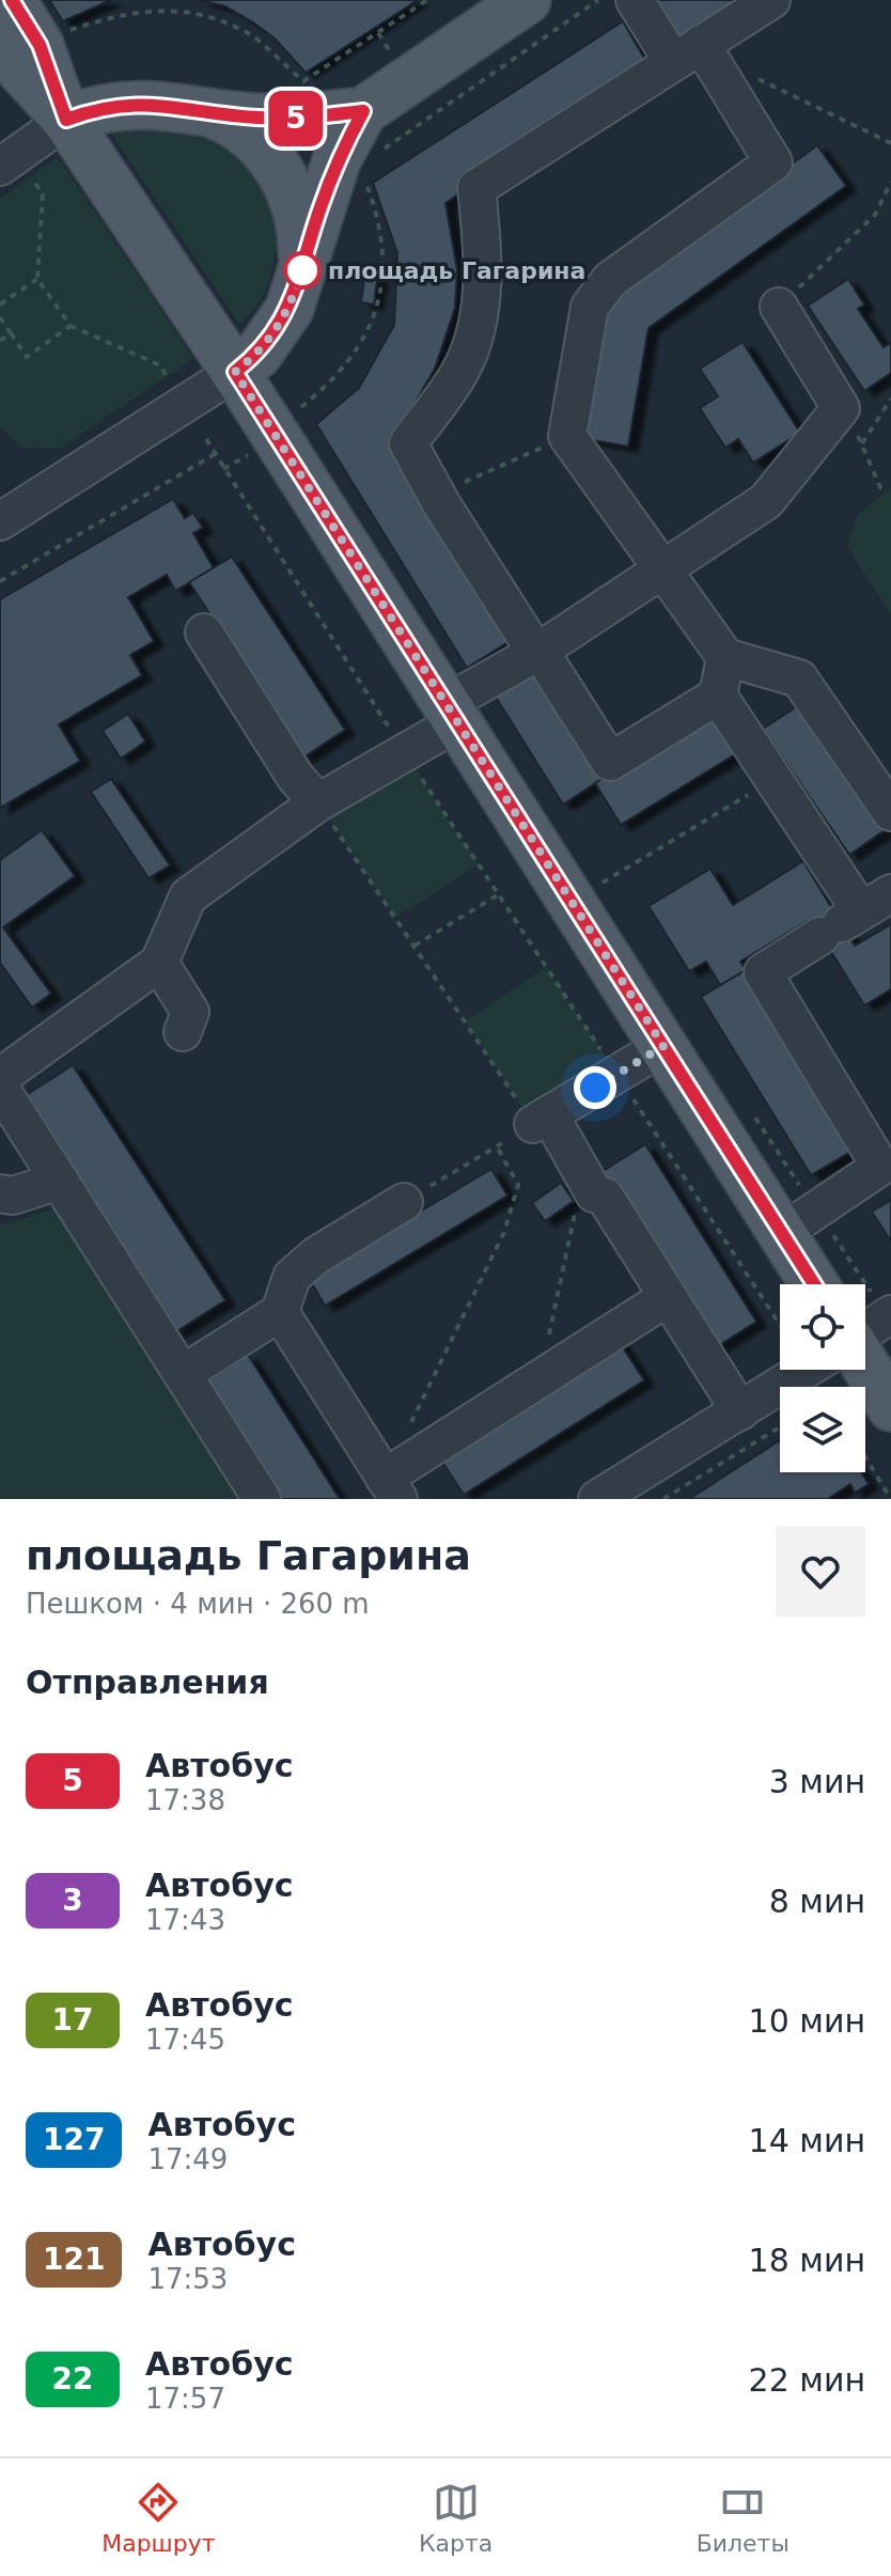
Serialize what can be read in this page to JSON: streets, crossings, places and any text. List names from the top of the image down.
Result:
{
  "places": ["площадь Гагарина"],
  "lines": ["bus line 5"],
  "page": {
    "on_map": "5",
    "heading": [
      ["площадь Гагарина", "Пешком · 4 мин · 260 m"],
      "Отправления"
    ],
    "list": [
      {
        "mark": "5",
        "name": "Автобус",
        "note": "17:38",
        "value": "3 мин"
      },
      {
        "mark": "3",
        "name": "Автобус",
        "note": "17:43",
        "value": "8 мин"
      },
      {
        "mark": "17",
        "name": "Автобус",
        "note": "17:45",
        "value": "10 мин"
      },
      {
        "mark": "127",
        "name": "Автобус",
        "note": "17:49",
        "value": "14 мин"
      },
      {
        "mark": "121",
        "name": "Автобус",
        "note": "17:53",
        "value": "18 мин"
      },
      {
        "mark": "22",
        "name": "Автобус",
        "note": "17:57",
        "value": "22 мин"
      }
    ],
    "tabs": ["Маршрут", "Карта", "Билеты"]
  }
}
